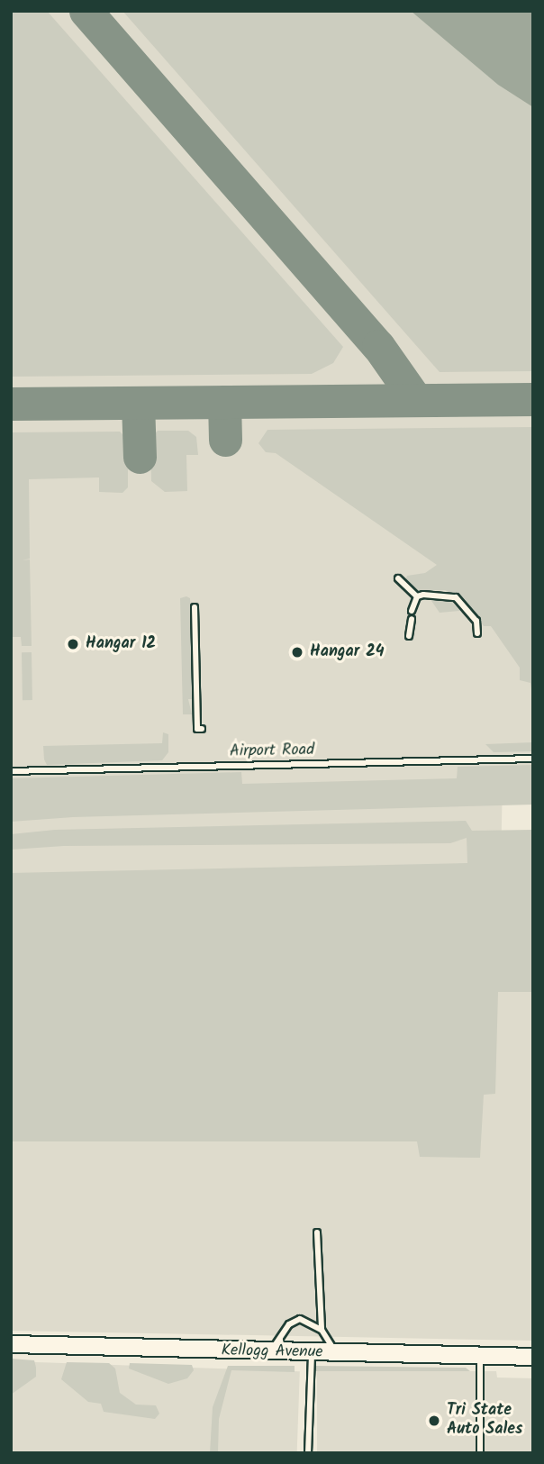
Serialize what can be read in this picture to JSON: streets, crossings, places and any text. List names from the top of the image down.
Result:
{
  "streets": {
    "main road": ["Kellogg Avenue"],
    "lane": ["Airport Road"]
  },
  "places": ["Hangar 12", "Hangar 24", "Tri State Auto Sales"]
}
